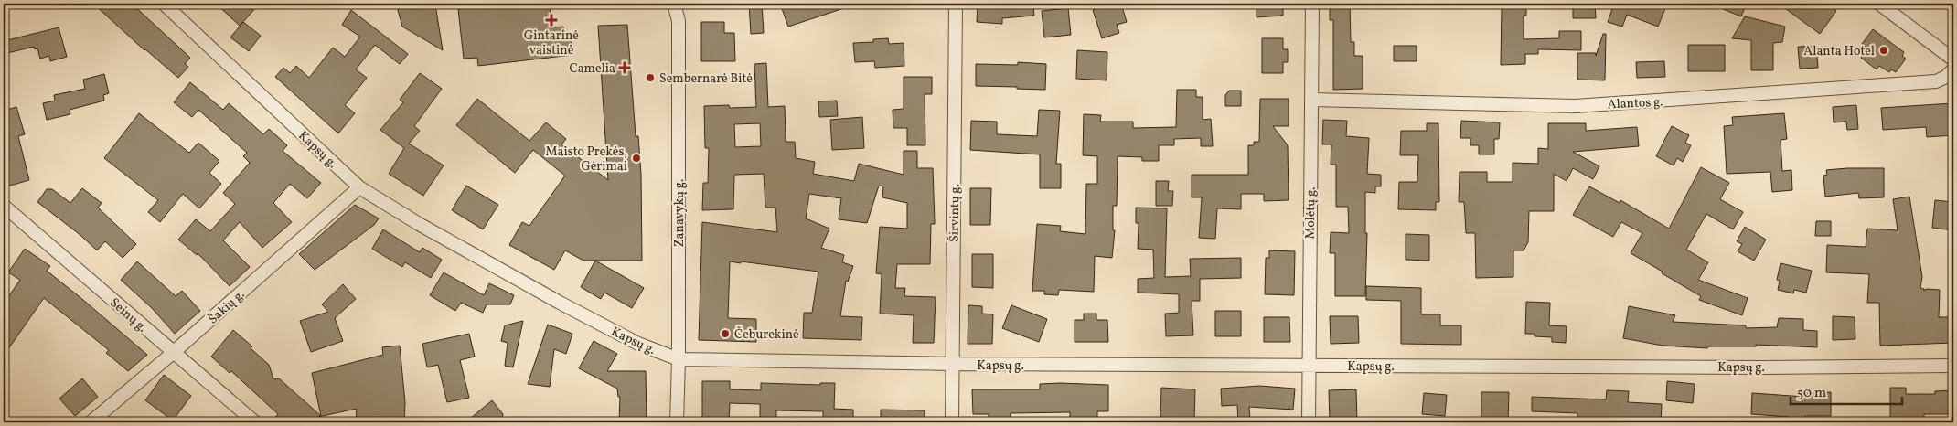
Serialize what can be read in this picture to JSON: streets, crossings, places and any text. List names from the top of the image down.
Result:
{
  "streets": {
    "street": [
      "Alantos g.",
      "Kapsų g.",
      "Zanavykų g.",
      "Širvintų g.",
      "Molėtų g.",
      "Šakių g.",
      "Seinų g."
    ]
  },
  "crossings": [
    ["Alantos g.", "Molėtų g."],
    ["Kapsų g.", "Zanavykų g."],
    ["Kapsų g.", "Širvintų g."],
    ["Kapsų g.", "Molėtų g."],
    ["Kapsų g.", "Šakių g."],
    ["Šakių g.", "Seinų g."]
  ],
  "places": {
    "health": ["Gintarinė vaistinė", "Camelia"],
    "other": [
      "Alanta Hotel",
      "Sembernarė Bitė",
      "Maisto Prekės, Gėrimai",
      "Čeburekinė"
    ]
  },
  "scale_bar": "50 m"
}
